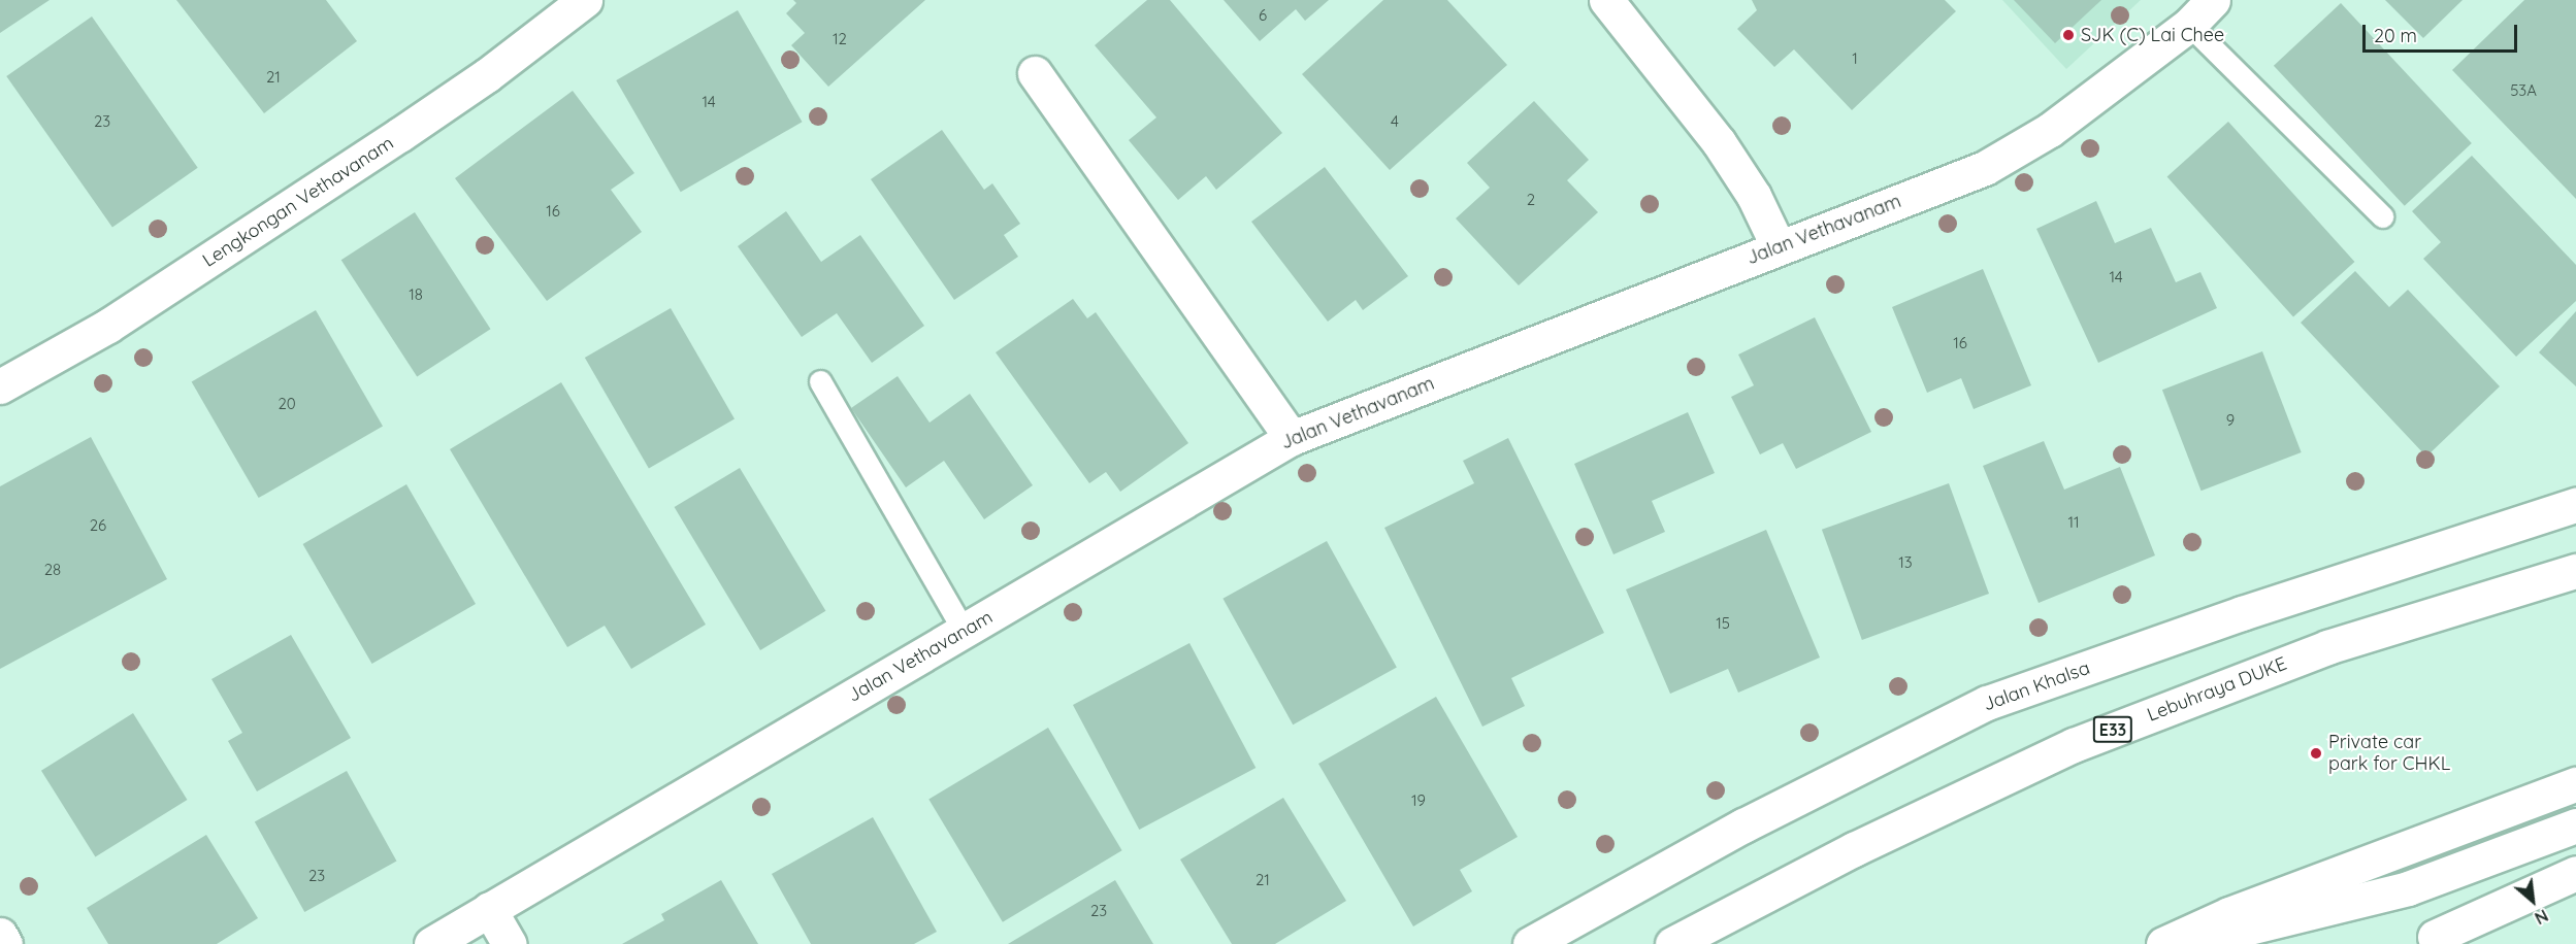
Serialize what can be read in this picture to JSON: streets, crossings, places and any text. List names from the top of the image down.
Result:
{
  "streets": {
    "main road": [
      "Lengkongan Vethavanam",
      "Jalan Vethavanam",
      "Jalan Khalsa",
      "Lebuhraya DUKE",
      "E33"
    ]
  },
  "places": ["SJK (C) Lai Chee", "Private car park for CHKL"],
  "house_numbers": [
    "6",
    "12",
    "1",
    "21",
    "53A",
    "14",
    "23",
    "4",
    "2",
    "16",
    "14",
    "18",
    "16",
    "20",
    "9",
    "11",
    "26",
    "13",
    "28",
    "15",
    "19",
    "23",
    "21",
    "23"
  ],
  "scale_bar": "20 m",
  "north": "bottom right"
}
